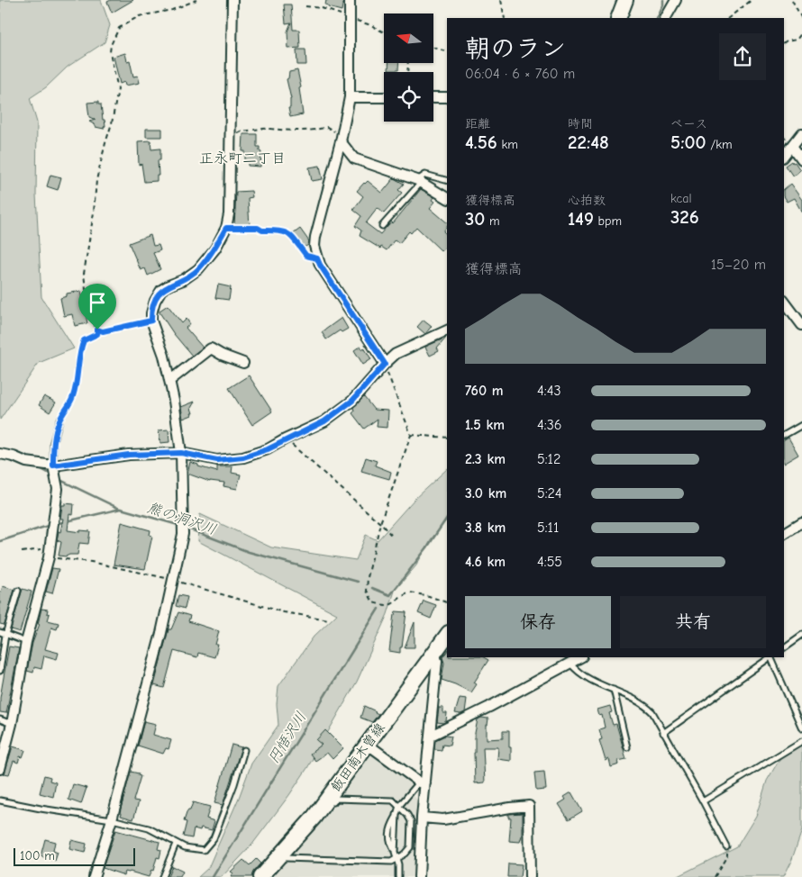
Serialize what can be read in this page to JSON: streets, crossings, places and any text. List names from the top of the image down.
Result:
{
  "streets": {
    "main road": ["飯田南木曽線"]
  },
  "districts": ["正永町二丁目"],
  "water": ["熊の洞沢川", "円悟沢川"],
  "scale_bar": "100 m",
  "north": "left",
  "page": {
    "heading": ["朝のラン", "06:04 · 6 × 760 m"],
    "stats": [
      ["距離", "4.56 km"],
      ["時間", "22:48"],
      ["ペース", "5:00 /km"],
      ["獲得標高", "30 m"],
      ["心拍数", "149 bpm"],
      ["kcal", "326"]
    ],
    "chart": ["獲得標高", "15–20 m"],
    "list": [
      {
        "name": "760 m",
        "note": "4:43"
      },
      {
        "name": "1.5 km",
        "note": "4:36"
      },
      {
        "name": "2.3 km",
        "note": "5:12"
      },
      {
        "name": "3.0 km",
        "note": "5:24"
      },
      {
        "name": "3.8 km",
        "note": "5:11"
      },
      {
        "name": "4.6 km",
        "note": "4:55"
      }
    ],
    "buttons": ["保存", "共有"],
    "scale": "100 m"
  }
}
